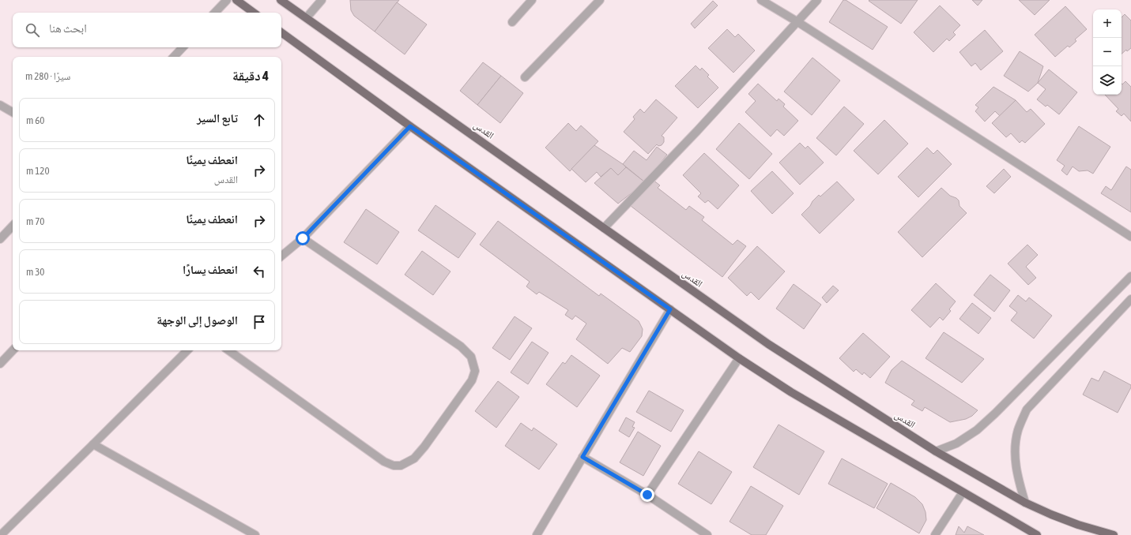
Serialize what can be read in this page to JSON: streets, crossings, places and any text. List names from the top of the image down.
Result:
{
  "streets": {
    "main road": ["القدس"]
  },
  "page": {
    "map_buttons": ["+", "−"],
    "search": "ابحث هنا",
    "heading": ["4 دقيقة", "سيرًا · 280 m"],
    "list": [
      ["تابع السير", "60 m"],
      ["انعطف يمينًا", "القدس", "120 m"],
      ["انعطف يمينًا", "70 m"],
      ["انعطف يسارًا", "30 m"],
      "الوصول إلى الوجهة"
    ]
  }
}
